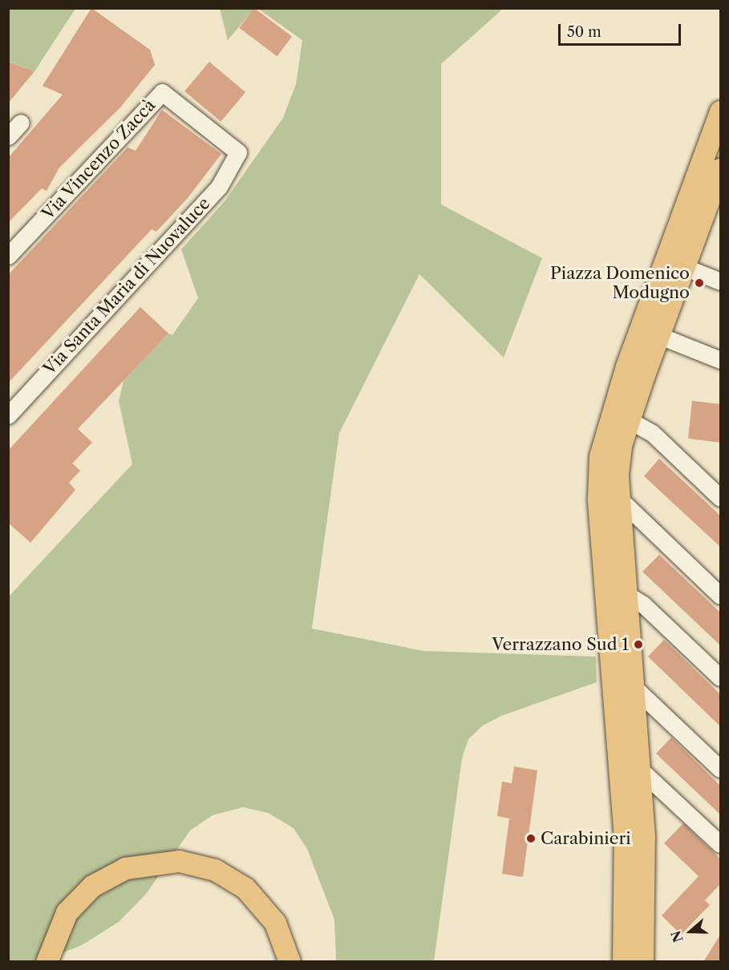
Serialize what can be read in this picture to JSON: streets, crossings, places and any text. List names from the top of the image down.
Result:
{
  "streets": {
    "street": ["Via Vincenzo Zaccà", "Via Santa Maria di Nuovaluce"]
  },
  "crossings": [
    ["Via Vincenzo Zaccà", "Via Santa Maria di Nuovaluce"]
  ],
  "places": ["Piazza Domenico Modugno", "Verrazzano Sud 1", "Carabinieri"],
  "scale_bar": "50 m",
  "north": "left"
}
